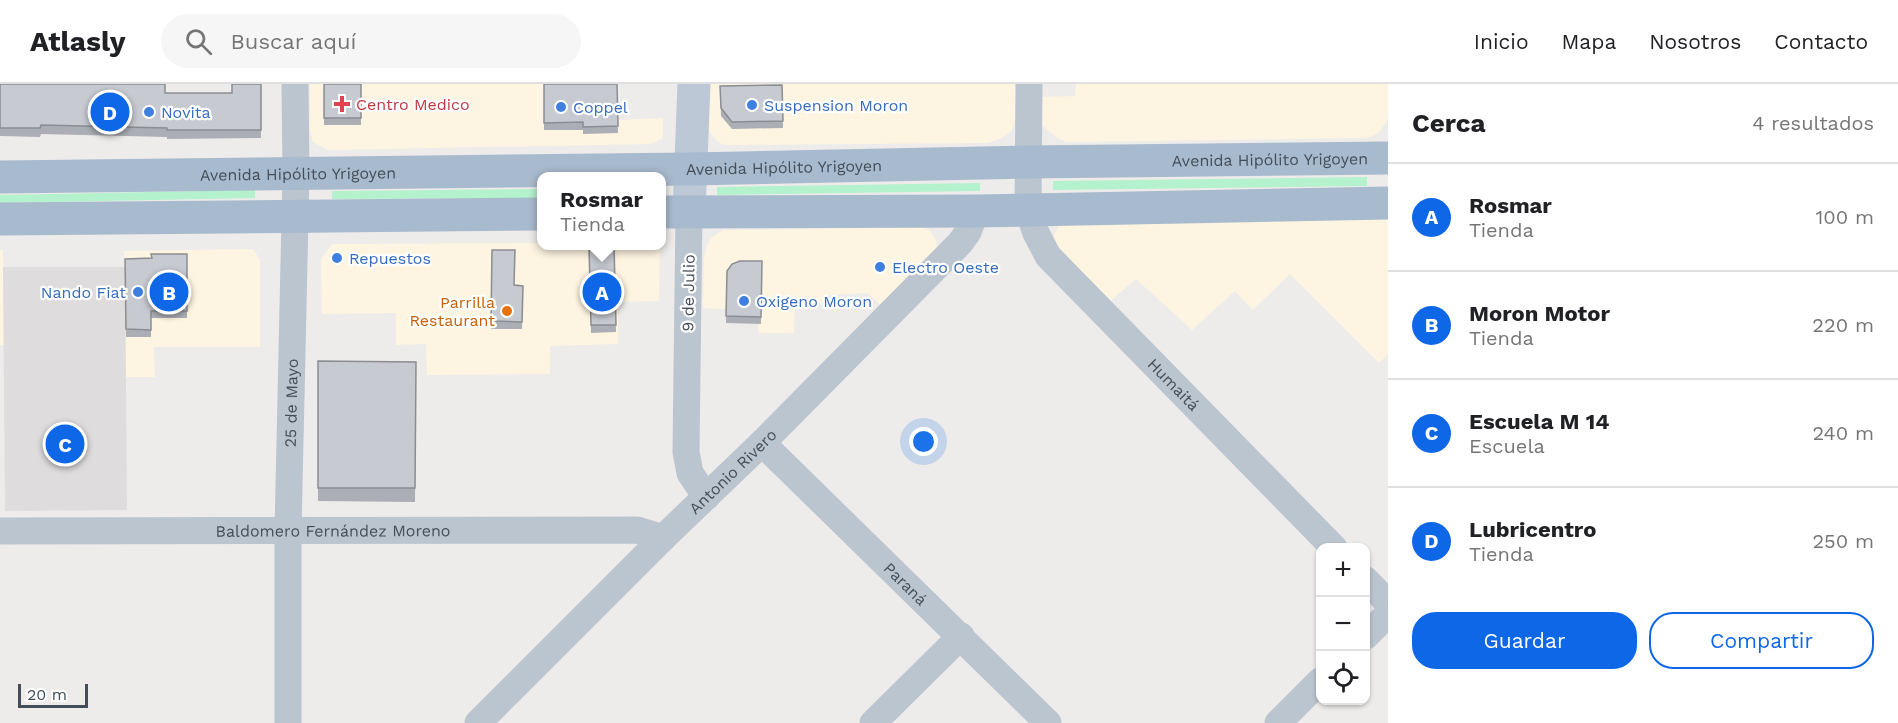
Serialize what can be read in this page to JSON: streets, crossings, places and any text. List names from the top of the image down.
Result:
{
  "streets": {
    "main road": ["Avenida Hipólito Yrigoyen"],
    "street": [
      "9 de Julio",
      "Humaitá",
      "25 de Mayo",
      "Antonio Rivero",
      "Baldomero Fernández Moreno",
      "Paraná"
    ]
  },
  "crossings": [
    ["Avenida Hipólito Yrigoyen", "9 de Julio"],
    ["Avenida Hipólito Yrigoyen", "Humaitá"],
    ["Avenida Hipólito Yrigoyen", "25 de Mayo"],
    ["9 de Julio", "Antonio Rivero"],
    ["25 de Mayo", "Baldomero Fernández Moreno"],
    ["Antonio Rivero", "Baldomero Fernández Moreno"],
    ["Antonio Rivero", "Paraná"]
  ],
  "places": {
    "health": ["Centro Medico"],
    "other": [
      "Suspension Moron",
      "Coppel",
      "Novita",
      "Repuestos",
      "Electro Oeste",
      "Nando Fiat",
      "Oxigeno Moron",
      "Parrilla Restaurant"
    ]
  },
  "scale_bar": "20 m",
  "page": {
    "header": "Atlasly",
    "search": "Buscar aquí",
    "nav": [
      "Inicio",
      "Mapa",
      "Nosotros",
      "Contacto"
    ],
    "heading": ["Cerca", "4 resultados"],
    "pins": [
      "D",
      "A",
      "B",
      "C"
    ],
    "list": [
      {
        "mark": "A",
        "name": "Rosmar",
        "note": "Tienda",
        "value": "100 m"
      },
      {
        "mark": "B",
        "name": "Moron Motor",
        "note": "Tienda",
        "value": "220 m"
      },
      {
        "mark": "C",
        "name": "Escuela M 14",
        "note": "Escuela",
        "value": "240 m"
      },
      {
        "mark": "D",
        "name": "Lubricentro",
        "note": "Tienda",
        "value": "250 m"
      }
    ],
    "popup": ["Rosmar", "Tienda"],
    "map_buttons": ["+", "−"],
    "buttons": ["Guardar", "Compartir"],
    "scale": "20 m"
  }
}
